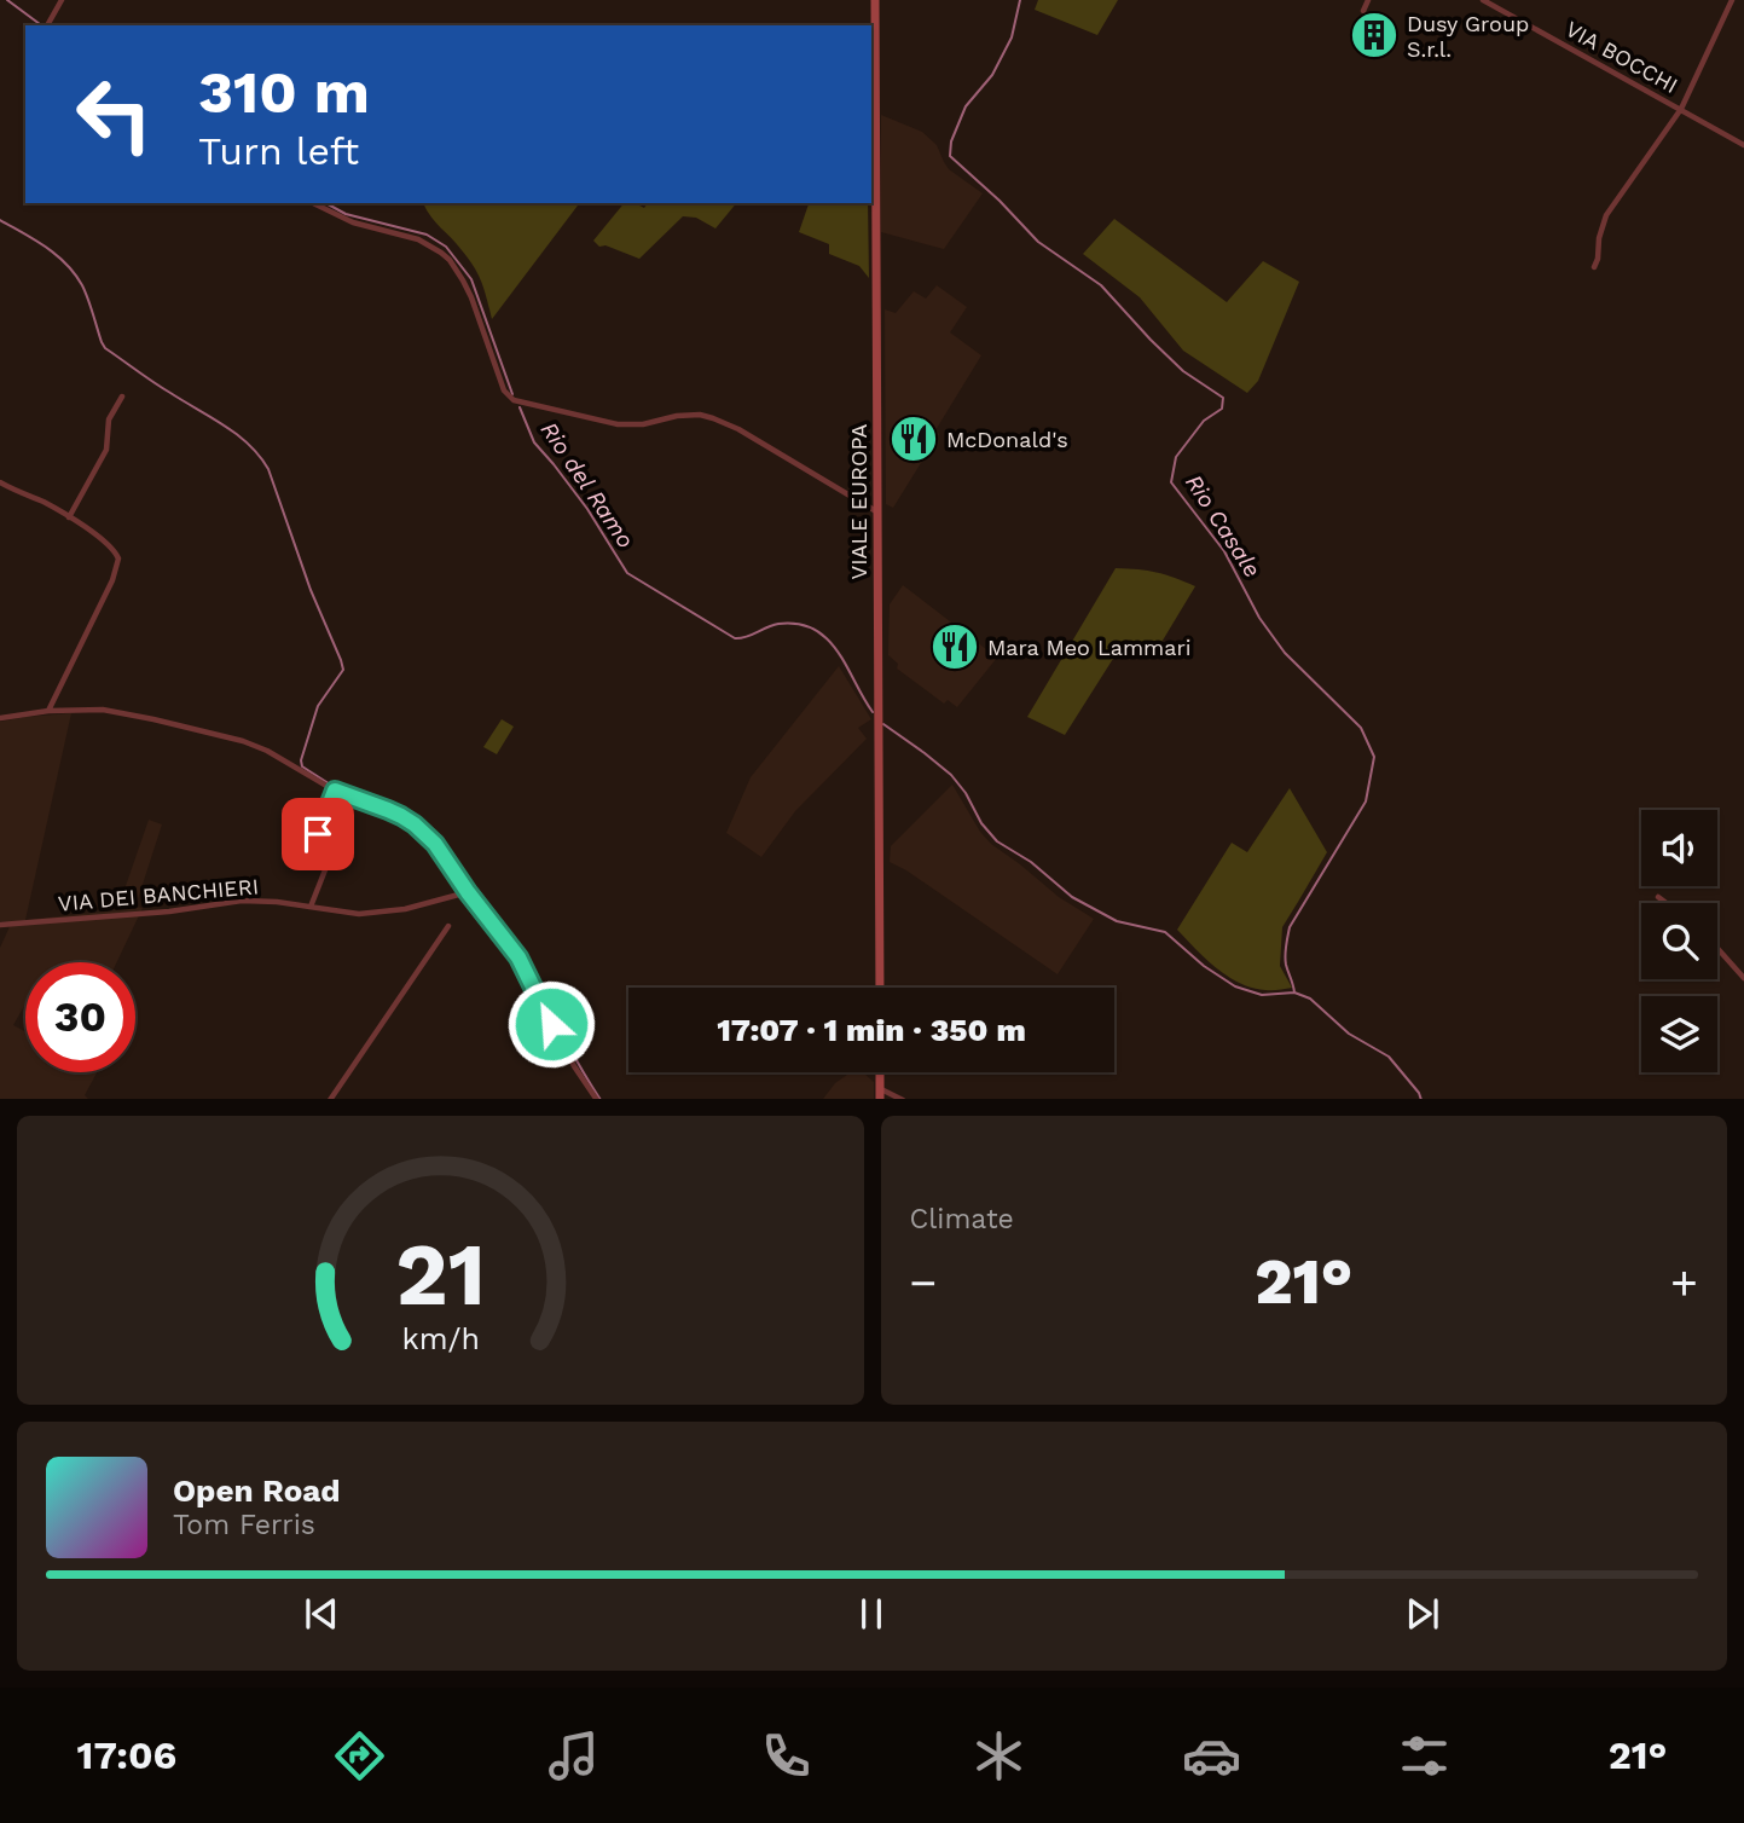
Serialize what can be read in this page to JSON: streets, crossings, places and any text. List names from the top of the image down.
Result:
{
  "streets": {
    "main road": ["VIALE EUROPA"],
    "street": ["VIA BOCCHI", "VIA DEI BANCHIERI"]
  },
  "water": ["Rio del Ramo", "Rio Casale"],
  "places": {
    "building": ["Dusy Group S.r.l."],
    "restaurant": ["McDonald's", "Mara Meo Lammari"]
  },
  "page": {
    "turn": ["310 m", "Turn left"],
    "limit": "30",
    "trip": "17:07 · 1 min · 350 m",
    "tile": "Climate",
    "heat": ["−", "21°", "+"],
    "song": ["Open Road", "Tom Ferris"],
    "tabs": ["17:06", "21°"],
    "gauge": ["21", "km/h"]
  }
}
